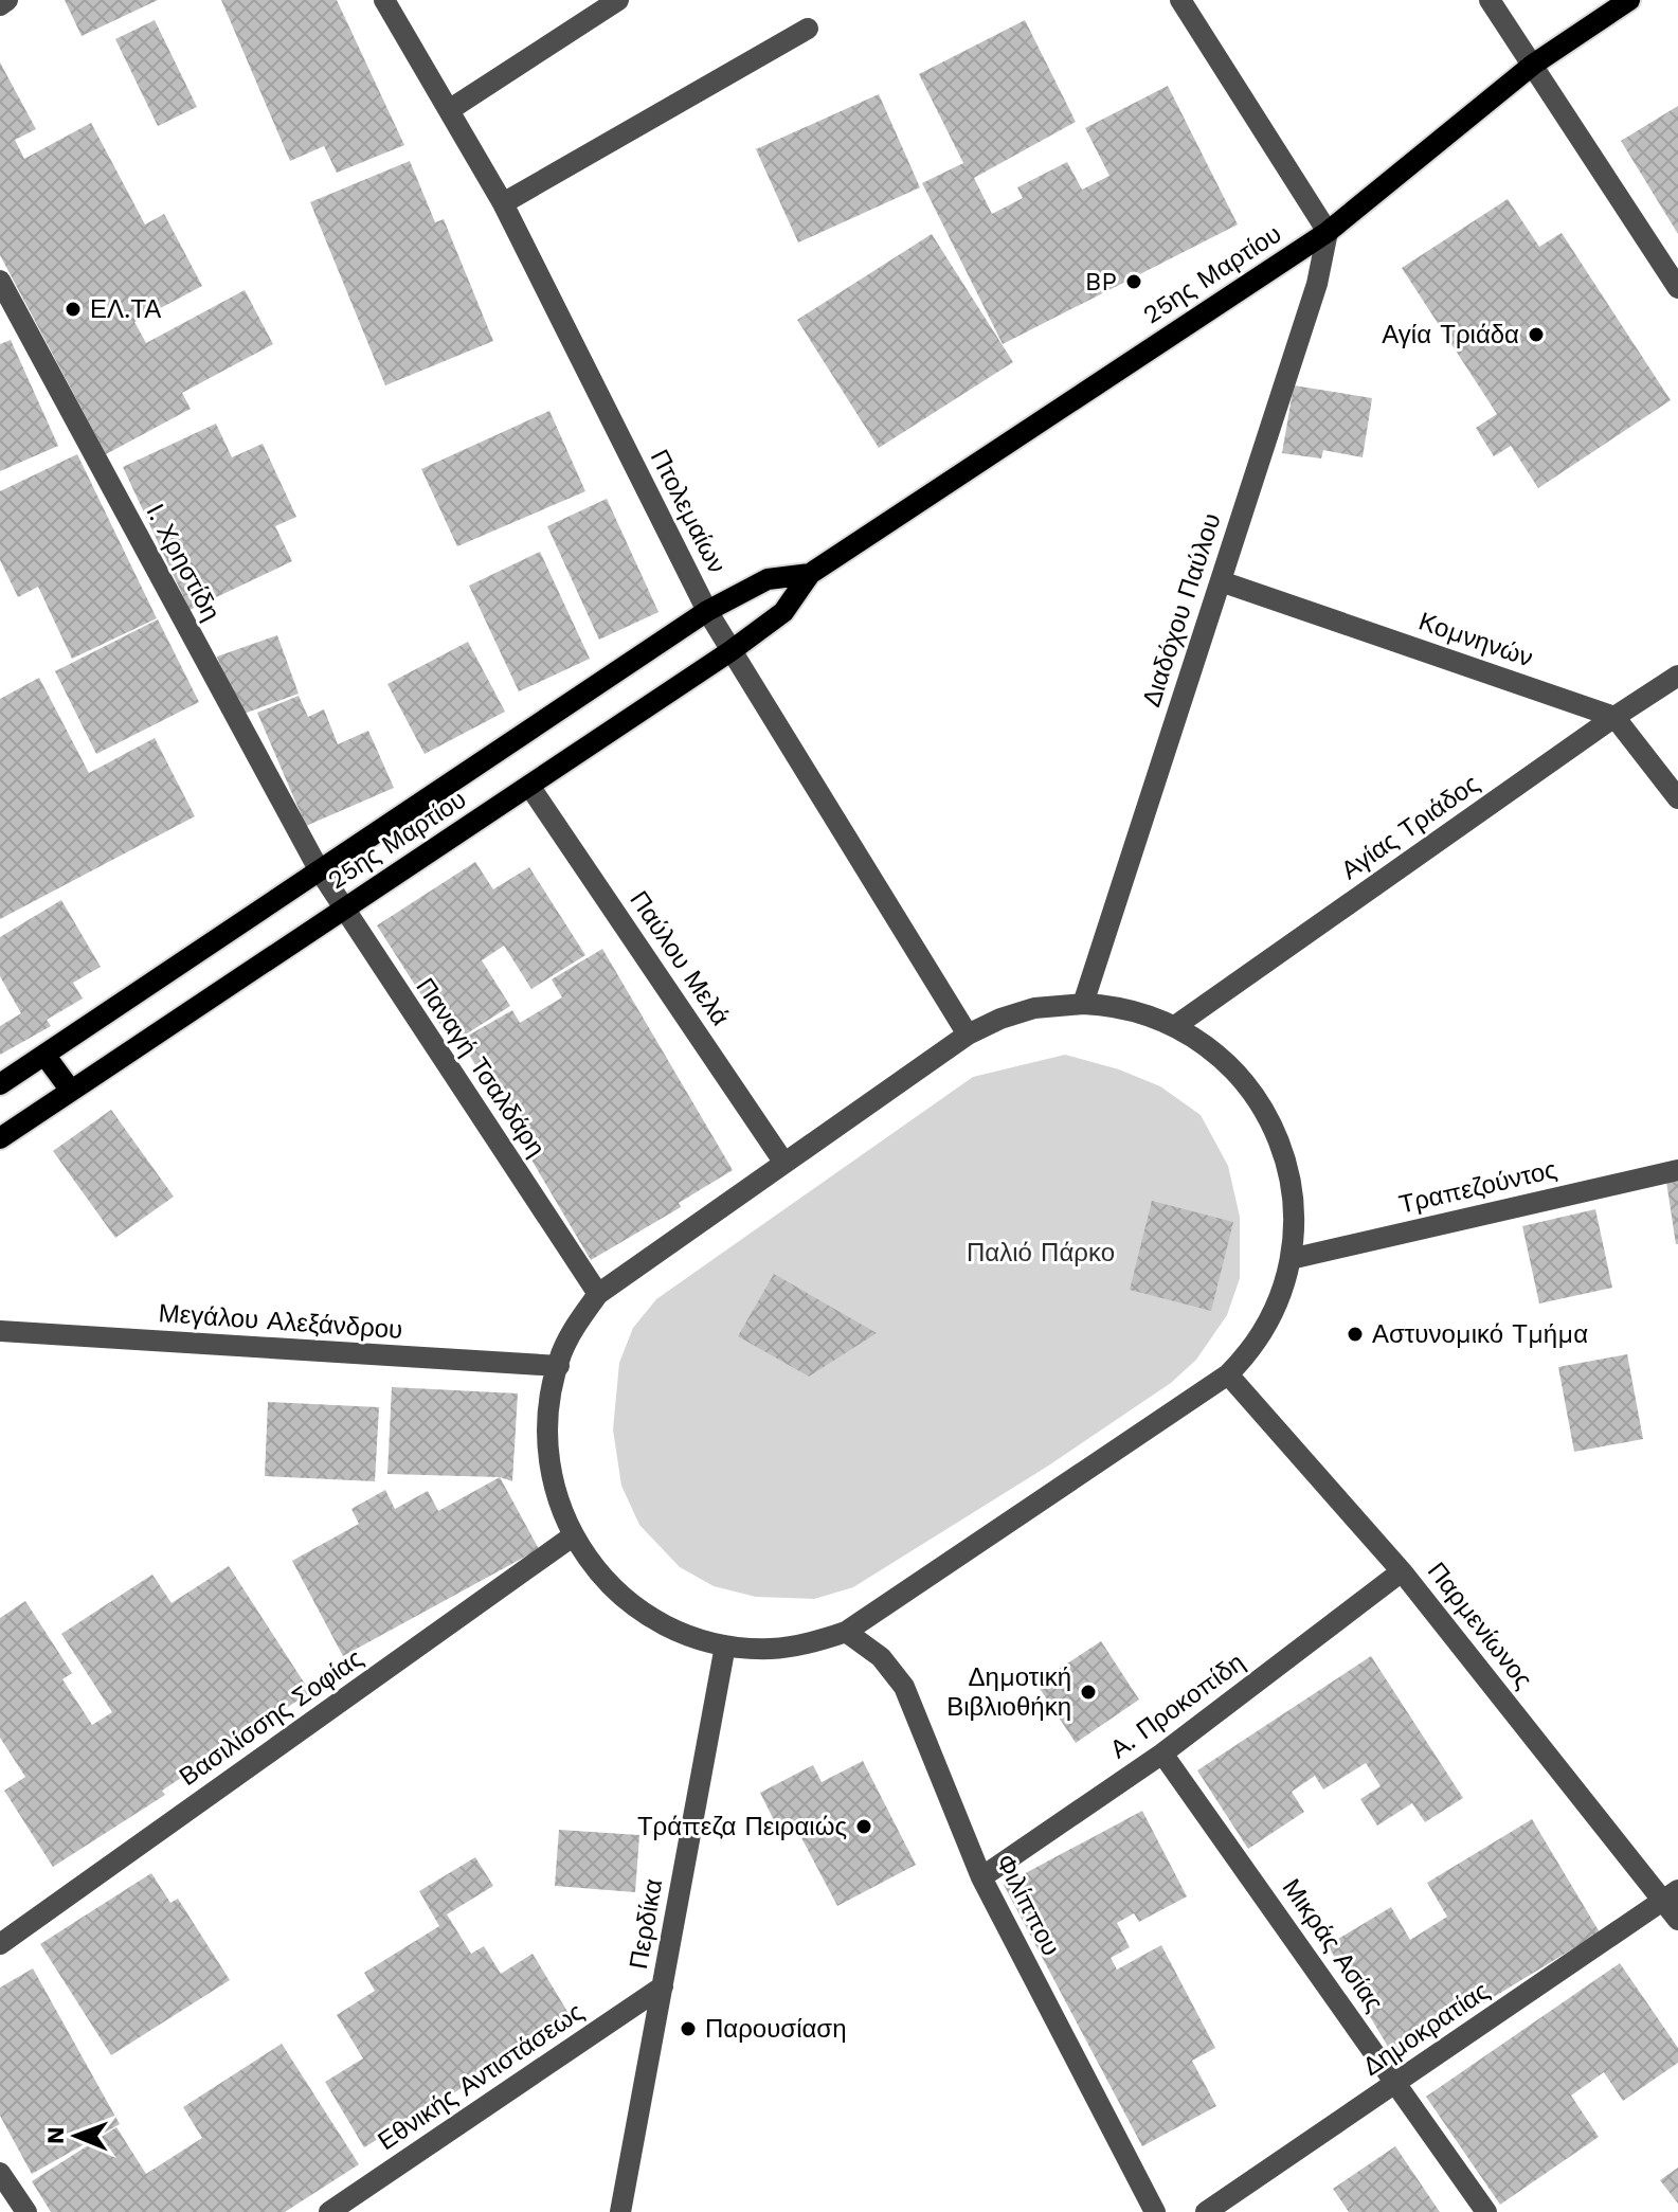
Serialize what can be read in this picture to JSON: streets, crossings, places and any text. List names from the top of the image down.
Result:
{
  "streets": {
    "main road": ["25ης Μαρτίου"],
    "street": [
      "Πτολεμαίων",
      "Ι. Χρηστίδη",
      "Διαδόχου Παύλου",
      "Κομνηνών",
      "Αγίας Τριάδος",
      "Παύλου Μελά",
      "Παναγή Τσαλδάρη",
      "Τραπεζούντος",
      "Μεγάλου Αλεξάνδρου",
      "Παρμενίωνος",
      "Α. Προκοπίδη",
      "Βασιλίσσης Σοφίας",
      "Φιλίππου",
      "Περδίκα",
      "Μικράς Ασίας",
      "Δημοκρατίας",
      "Εθνικής Αντιστάσεως"
    ]
  },
  "crossings": [
    ["25ης Μαρτίου", "Πτολεμαίων"],
    ["25ης Μαρτίου", "Ι. Χρηστίδη"],
    ["25ης Μαρτίου", "Διαδόχου Παύλου"],
    ["25ης Μαρτίου", "Παύλου Μελά"],
    ["25ης Μαρτίου", "Παναγή Τσαλδάρη"],
    ["Ι. Χρηστίδη", "Παναγή Τσαλδάρη"],
    ["Διαδόχου Παύλου", "Κομνηνών"],
    ["Κομνηνών", "Αγίας Τριάδος"],
    ["Παρμενίωνος", "Α. Προκοπίδη"],
    ["Παρμενίωνος", "Δημοκρατίας"],
    ["Α. Προκοπίδη", "Φιλίππου"],
    ["Α. Προκοπίδη", "Μικράς Ασίας"],
    ["Περδίκα", "Εθνικής Αντιστάσεως"],
    ["Μικράς Ασίας", "Δημοκρατίας"]
  ],
  "parks": ["Παλιό Πάρκο"],
  "places": [
    "BP",
    "ΕΛ.ΤΑ",
    "Αγία Τριάδα",
    "Αστυνομικό Τμήμα",
    "Δημοτική Βιβλιοθήκη",
    "Τράπεζα Πειραιώς",
    "Παρουσίαση"
  ],
  "north": "left"
}
